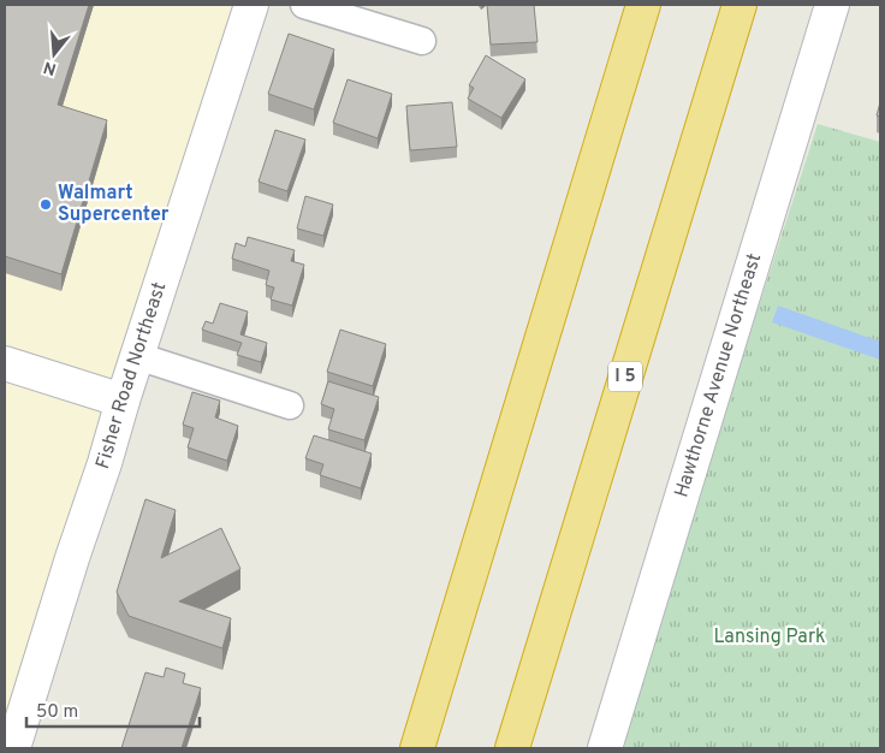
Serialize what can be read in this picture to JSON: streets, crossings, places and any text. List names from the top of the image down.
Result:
{
  "streets": {
    "highway": ["I 5"],
    "street": ["Fisher Road Northeast", "Hawthorne Avenue Northeast"]
  },
  "parks": ["Lansing Park"],
  "places": ["Walmart Supercenter"],
  "scale_bar": "50 m",
  "north": "bottom"
}
